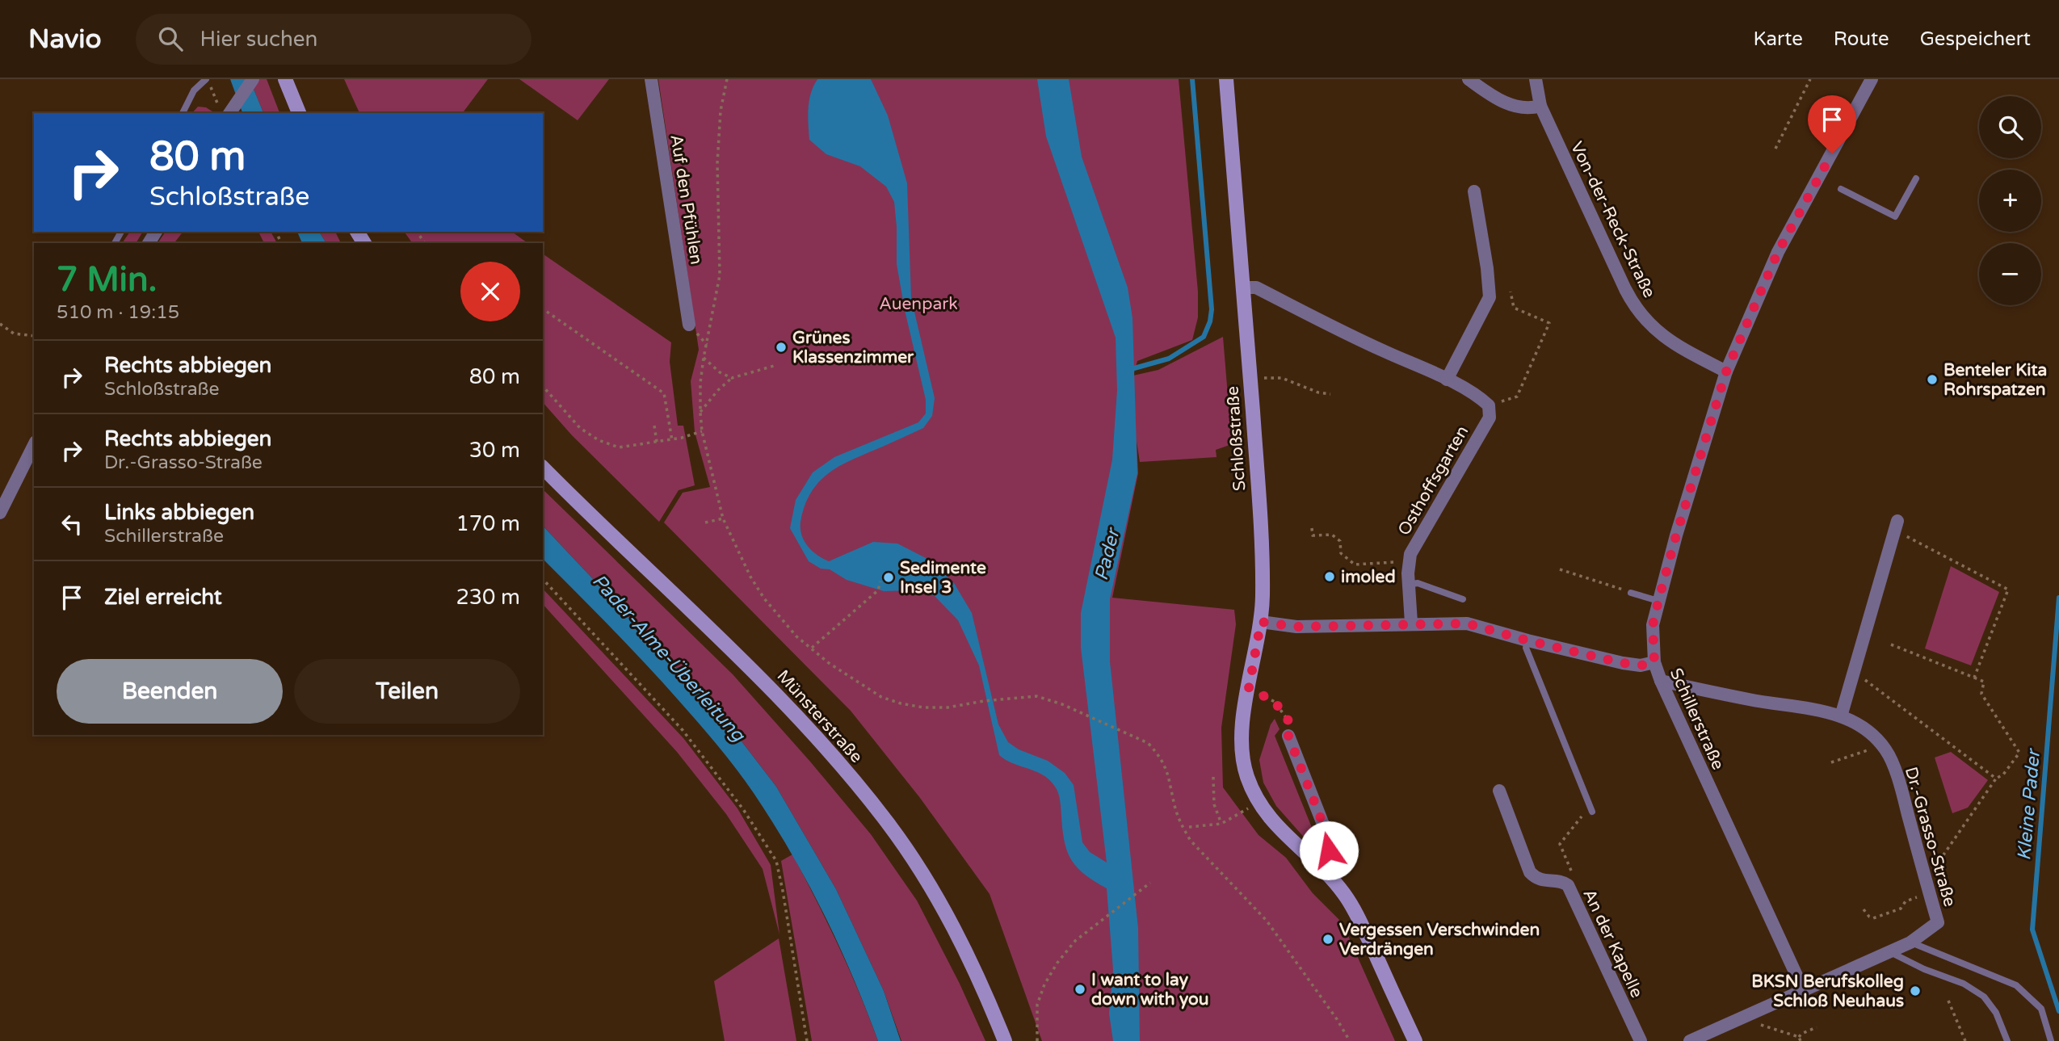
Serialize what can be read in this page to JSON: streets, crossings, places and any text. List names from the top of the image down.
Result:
{
  "streets": {
    "street": [
      "Auf den Pfühlen",
      "Von-der-Reck-Straße",
      "Schloßstraße",
      "Osthoffsgarten",
      "Münsterstraße",
      "Schillerstraße",
      "Dr.-Grasso-Straße",
      "An der Kapelle"
    ]
  },
  "crossings": [
    ["Von-der-Reck-Straße", "Schillerstraße"],
    ["Schillerstraße", "Dr.-Grasso-Straße"]
  ],
  "water": ["Pader", "Pader-Alme-Überleitung", "Kleine Pader"],
  "parks": ["Auenpark"],
  "places": [
    "Grünes Klassenzimmer",
    "Benteler Kita Rohrspatzen",
    "imoled",
    "Sedimente Insel 3",
    "Vergessen Verschwinden Verdrängen",
    "I want to lay down with you",
    "BKSN Berufskolleg Schloß Neuhaus"
  ],
  "page": {
    "header": "Navio",
    "search": "Hier suchen",
    "nav": ["Karte", "Route", "Gespeichert"],
    "map_buttons": ["+", "−"],
    "turn": ["80 m", "Schloßstraße"],
    "heading": ["7 Min.", "510 m · 19:15"],
    "list": [
      {
        "name": "Rechts abbiegen",
        "note": "Schloßstraße",
        "value": "80 m"
      },
      {
        "name": "Rechts abbiegen",
        "note": "Dr.-Grasso-Straße",
        "value": "30 m"
      },
      {
        "name": "Links abbiegen",
        "note": "Schillerstraße",
        "value": "170 m"
      },
      {
        "name": "Ziel erreicht",
        "value": "230 m"
      }
    ],
    "buttons": ["Beenden", "Teilen"]
  }
}
